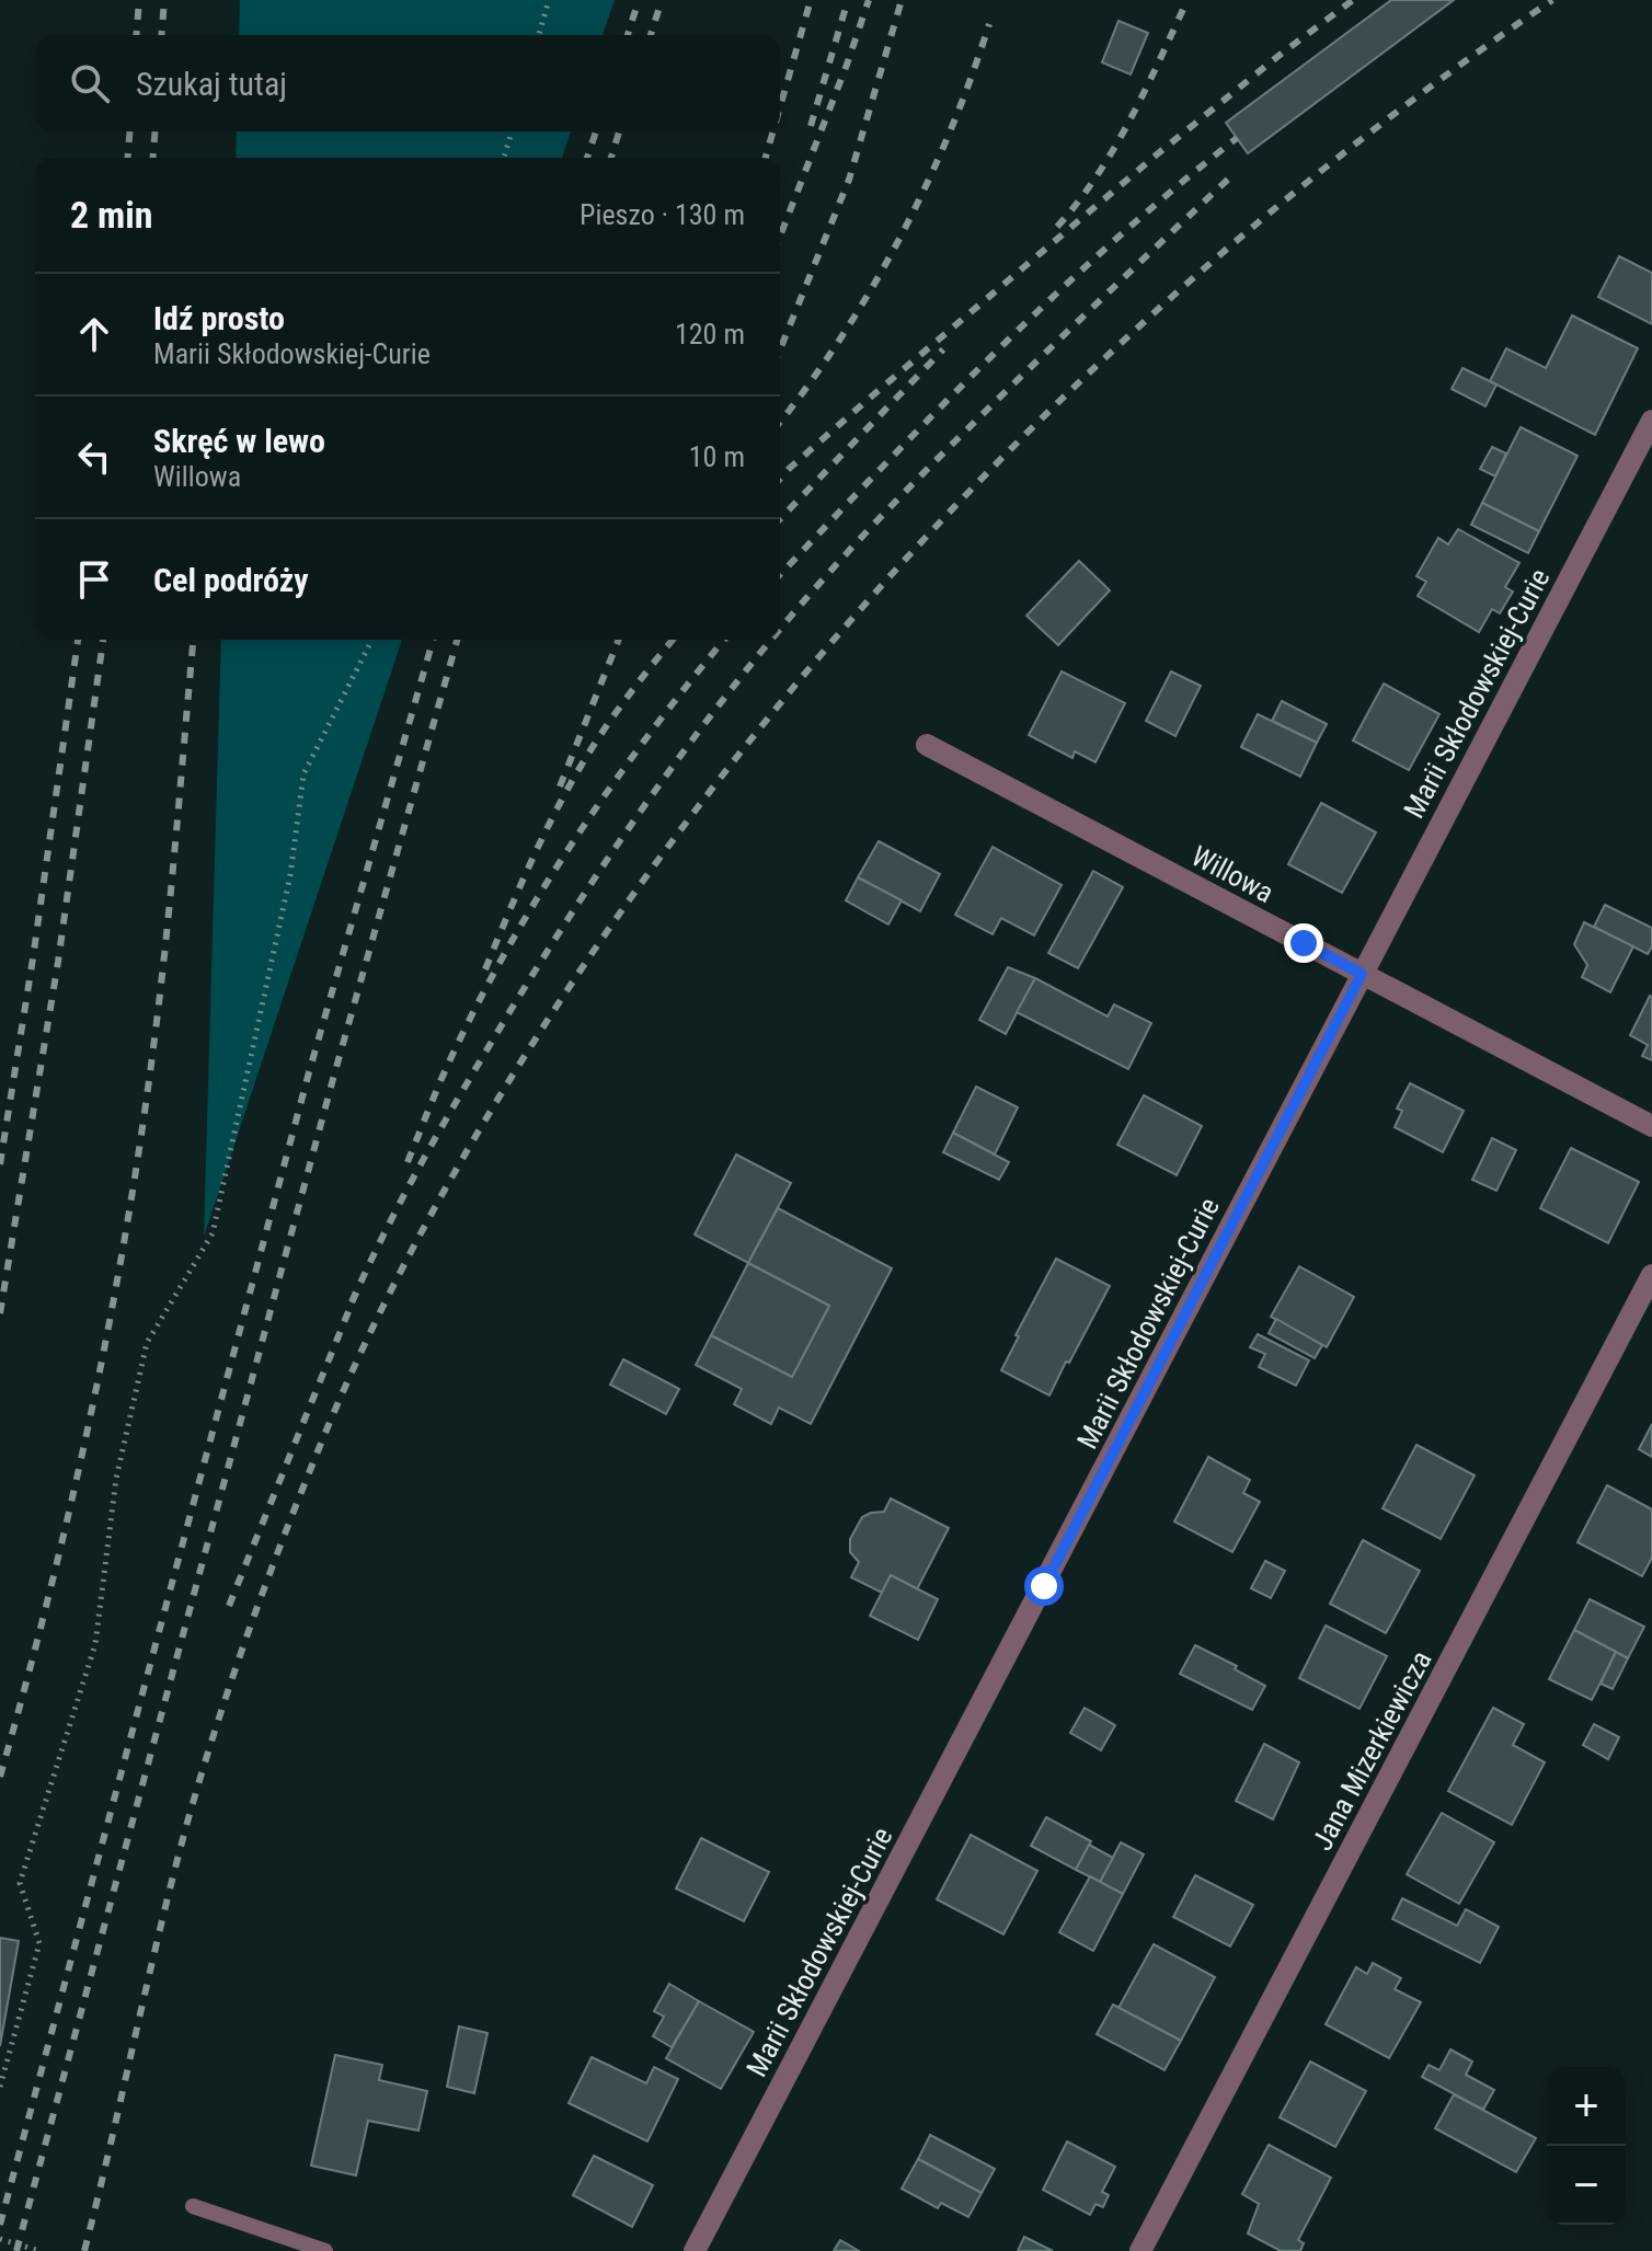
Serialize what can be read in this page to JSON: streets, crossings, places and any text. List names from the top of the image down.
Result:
{
  "streets": {
    "street": ["Marii Skłodowskiej-Curie", "Willowa", "Jana Mizerkiewicza"]
  },
  "crossings": [
    ["Marii Skłodowskiej-Curie", "Willowa"]
  ],
  "page": {
    "search": "Szukaj tutaj",
    "heading": ["2 min", "Pieszo · 130 m"],
    "list": [
      ["Idź prosto", "Marii Skłodowskiej-Curie", "120 m"],
      ["Skręć w lewo", "Willowa", "10 m"],
      "Cel podróży"
    ],
    "map_buttons": ["+", "−"]
  }
}
